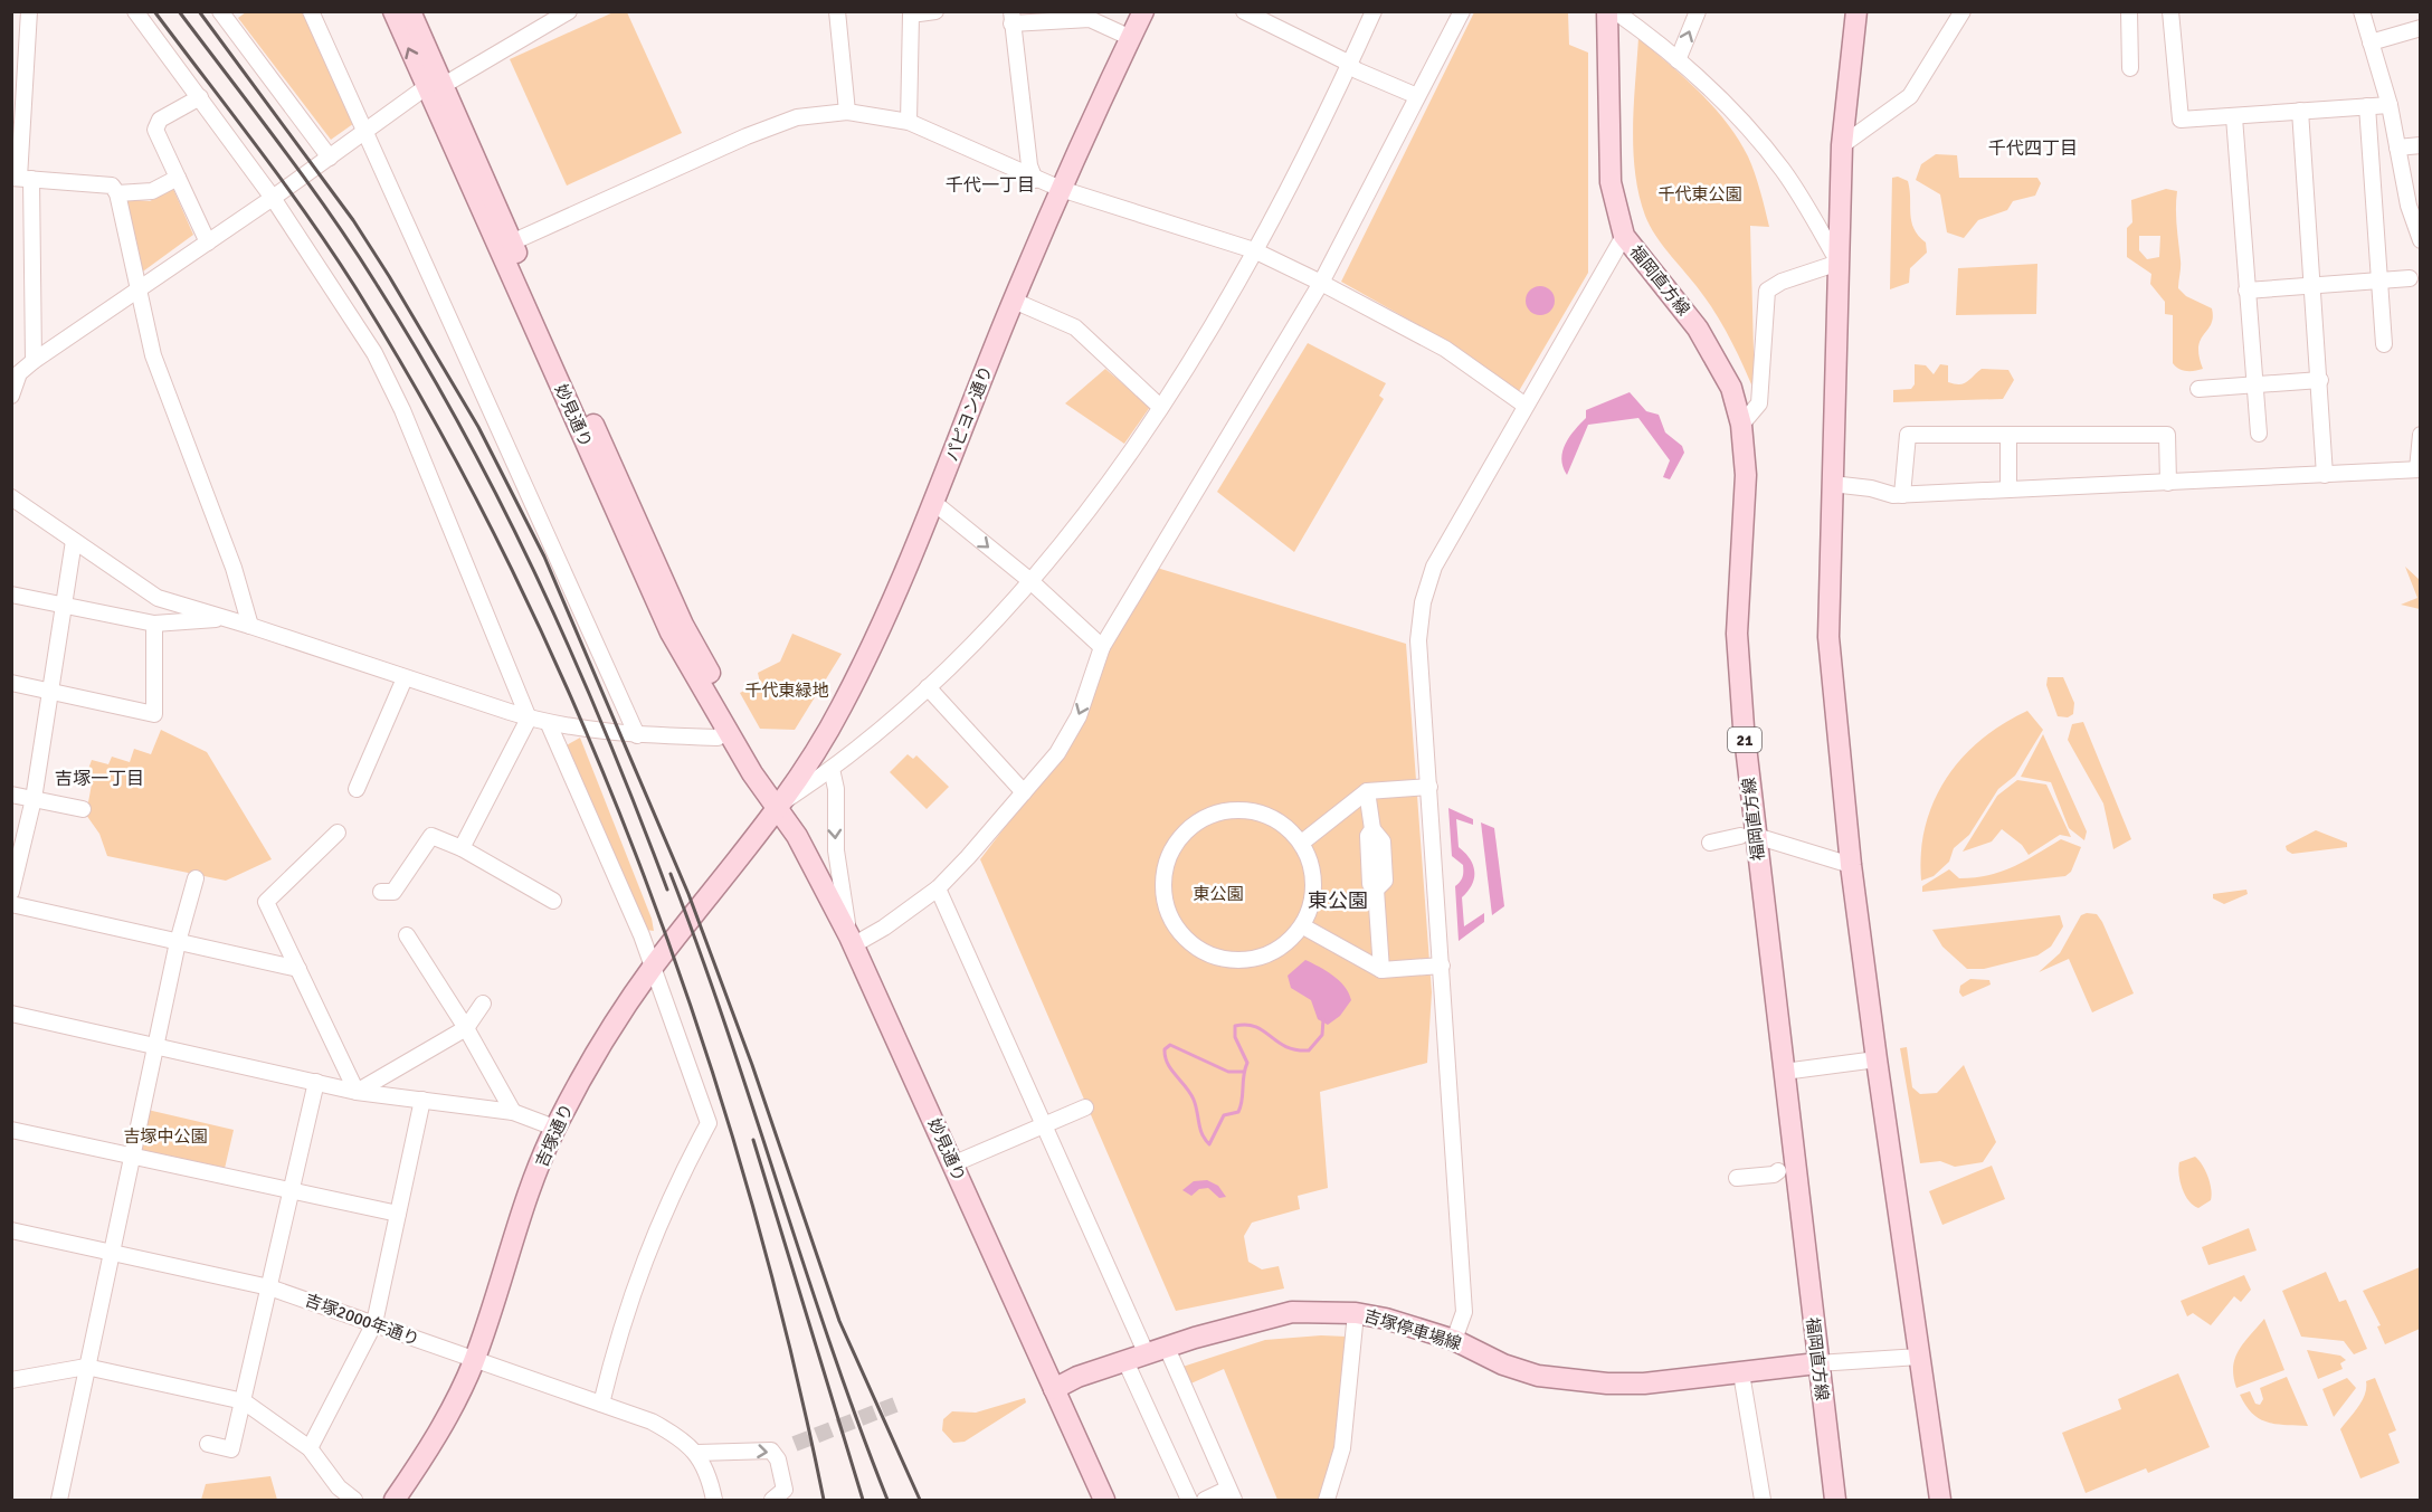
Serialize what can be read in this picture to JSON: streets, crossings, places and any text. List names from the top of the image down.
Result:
{
  "streets": {
    "main road": [
      "福岡直方線",
      "パピヨン通り",
      "妙見通り",
      "21",
      "吉塚通り",
      "吉塚停車場線"
    ],
    "street": ["吉塚2000年通り"]
  },
  "crossings": [
    ["福岡直方線", "吉塚停車場線"],
    ["パピヨン通り", "妙見通り"],
    ["パピヨン通り", "吉塚通り"],
    ["妙見通り", "吉塚通り"],
    ["妙見通り", "吉塚停車場線"],
    ["吉塚通り", "吉塚2000年通り"]
  ],
  "districts": [
    "千代四丁目",
    "千代一丁目",
    "吉塚一丁目",
    "東公園"
  ],
  "parks": [
    "千代東公園",
    "千代東緑地",
    "東公園",
    "吉塚中公園"
  ]
}
